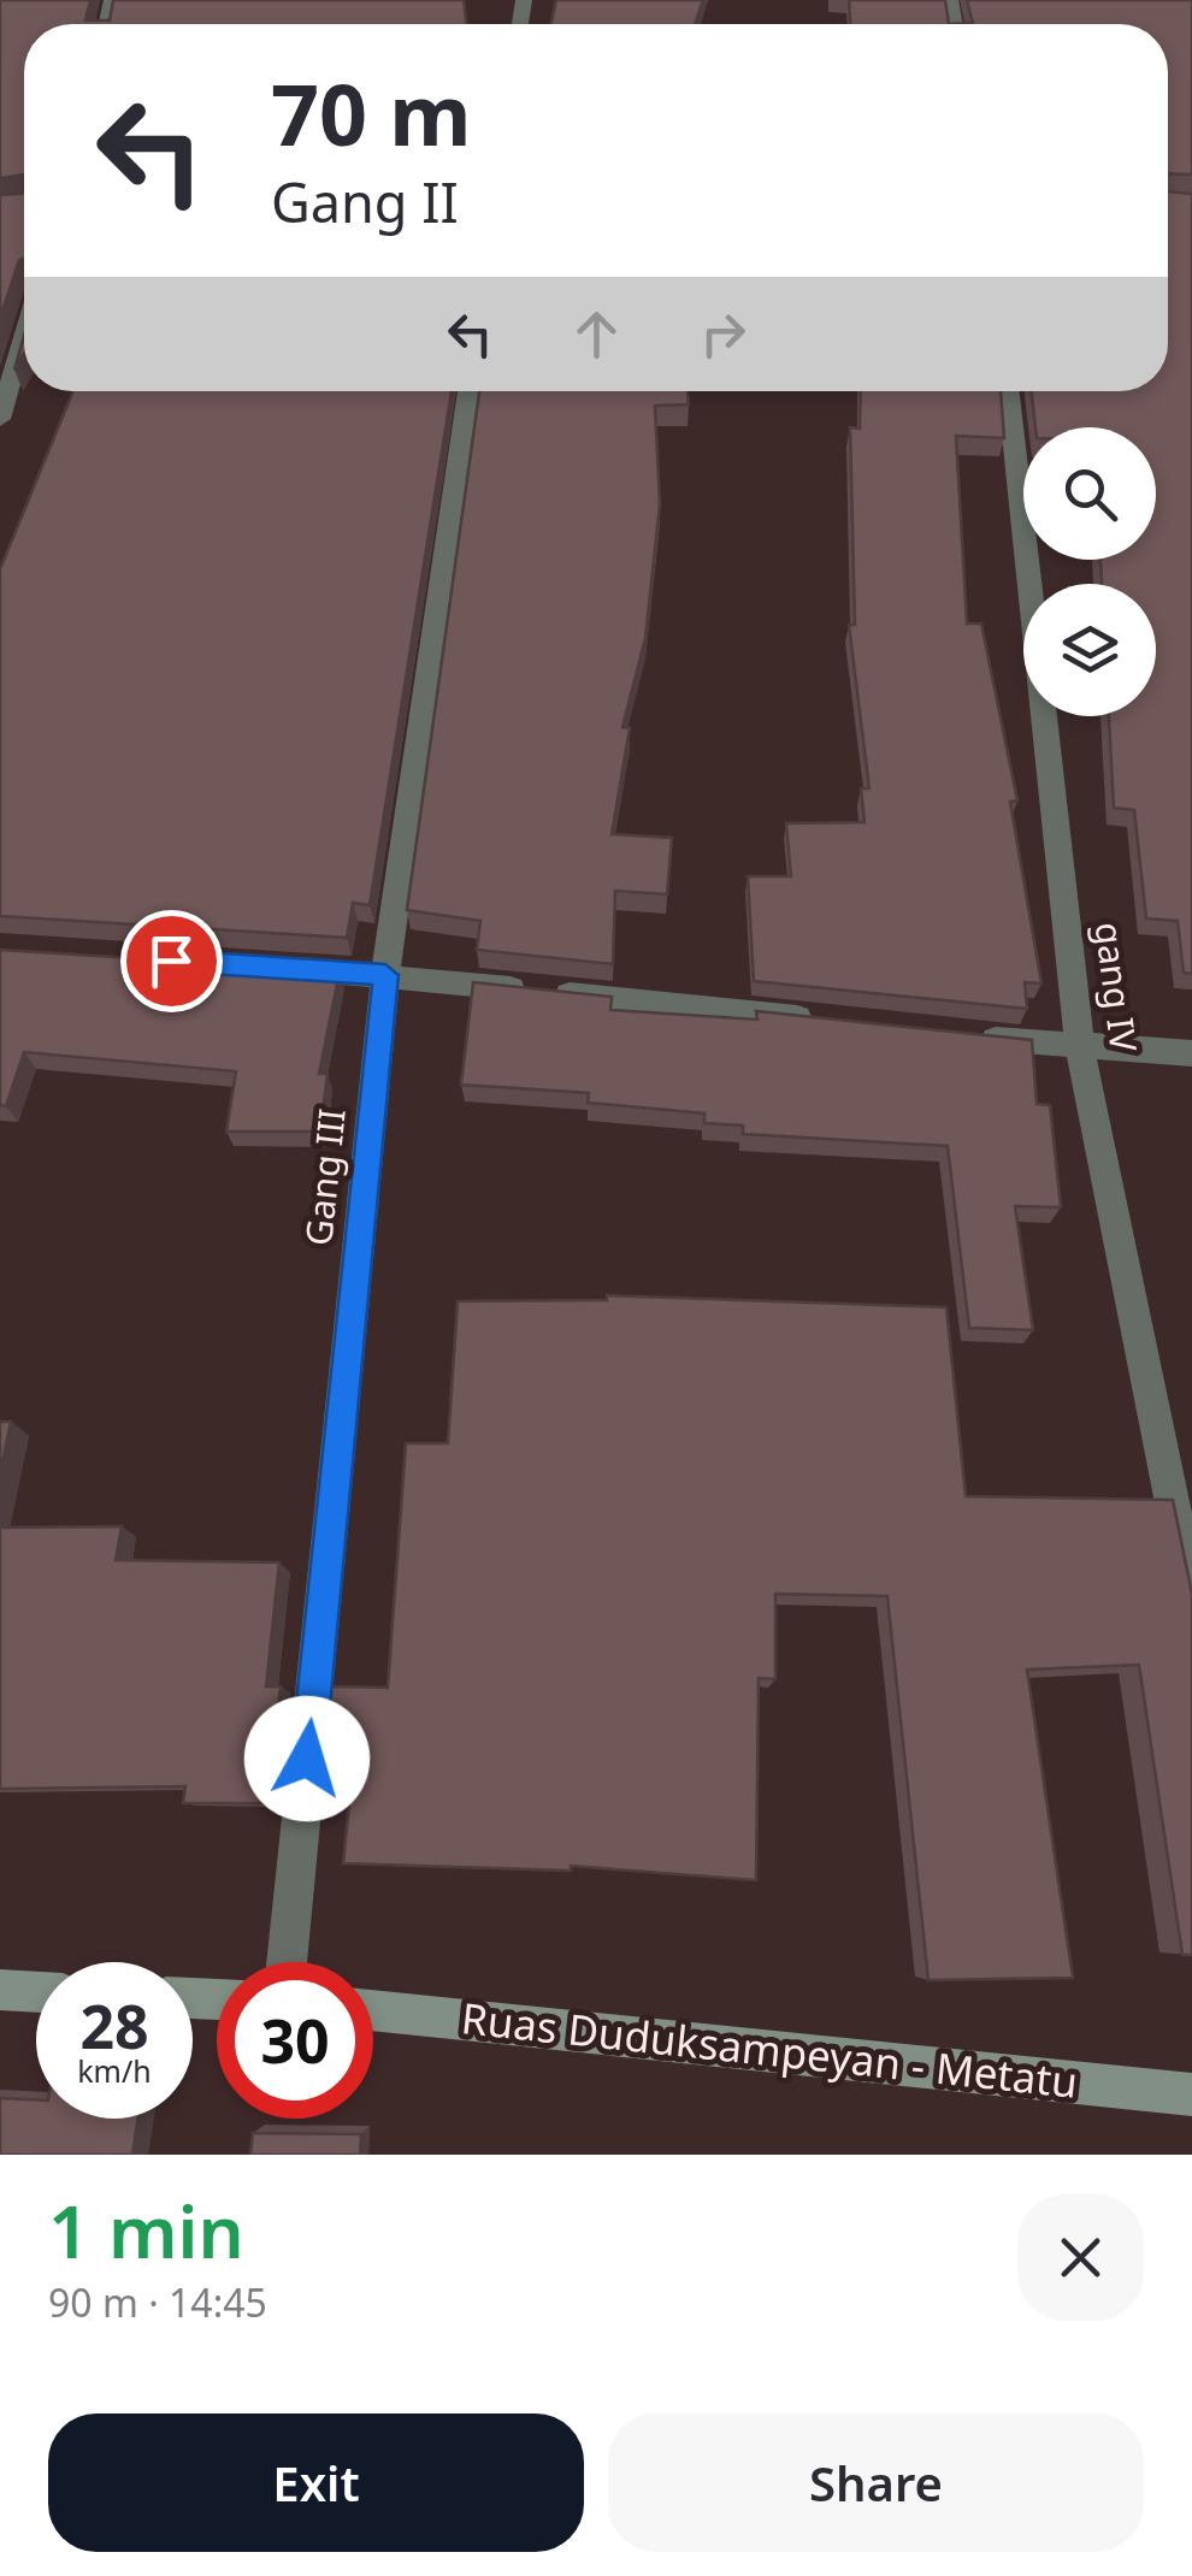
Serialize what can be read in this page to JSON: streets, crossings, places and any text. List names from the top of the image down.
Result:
{
  "streets": {
    "main road": ["Ruas Duduksampeyan - Metatu"],
    "street": ["gang IV", "Gang III"]
  },
  "page": {
    "turn": ["70 m", "Gang II"],
    "speed": "28 km/h",
    "limit": "30",
    "heading": ["1 min", "90 m · 14:45"],
    "buttons": ["Exit", "Share"]
  }
}
